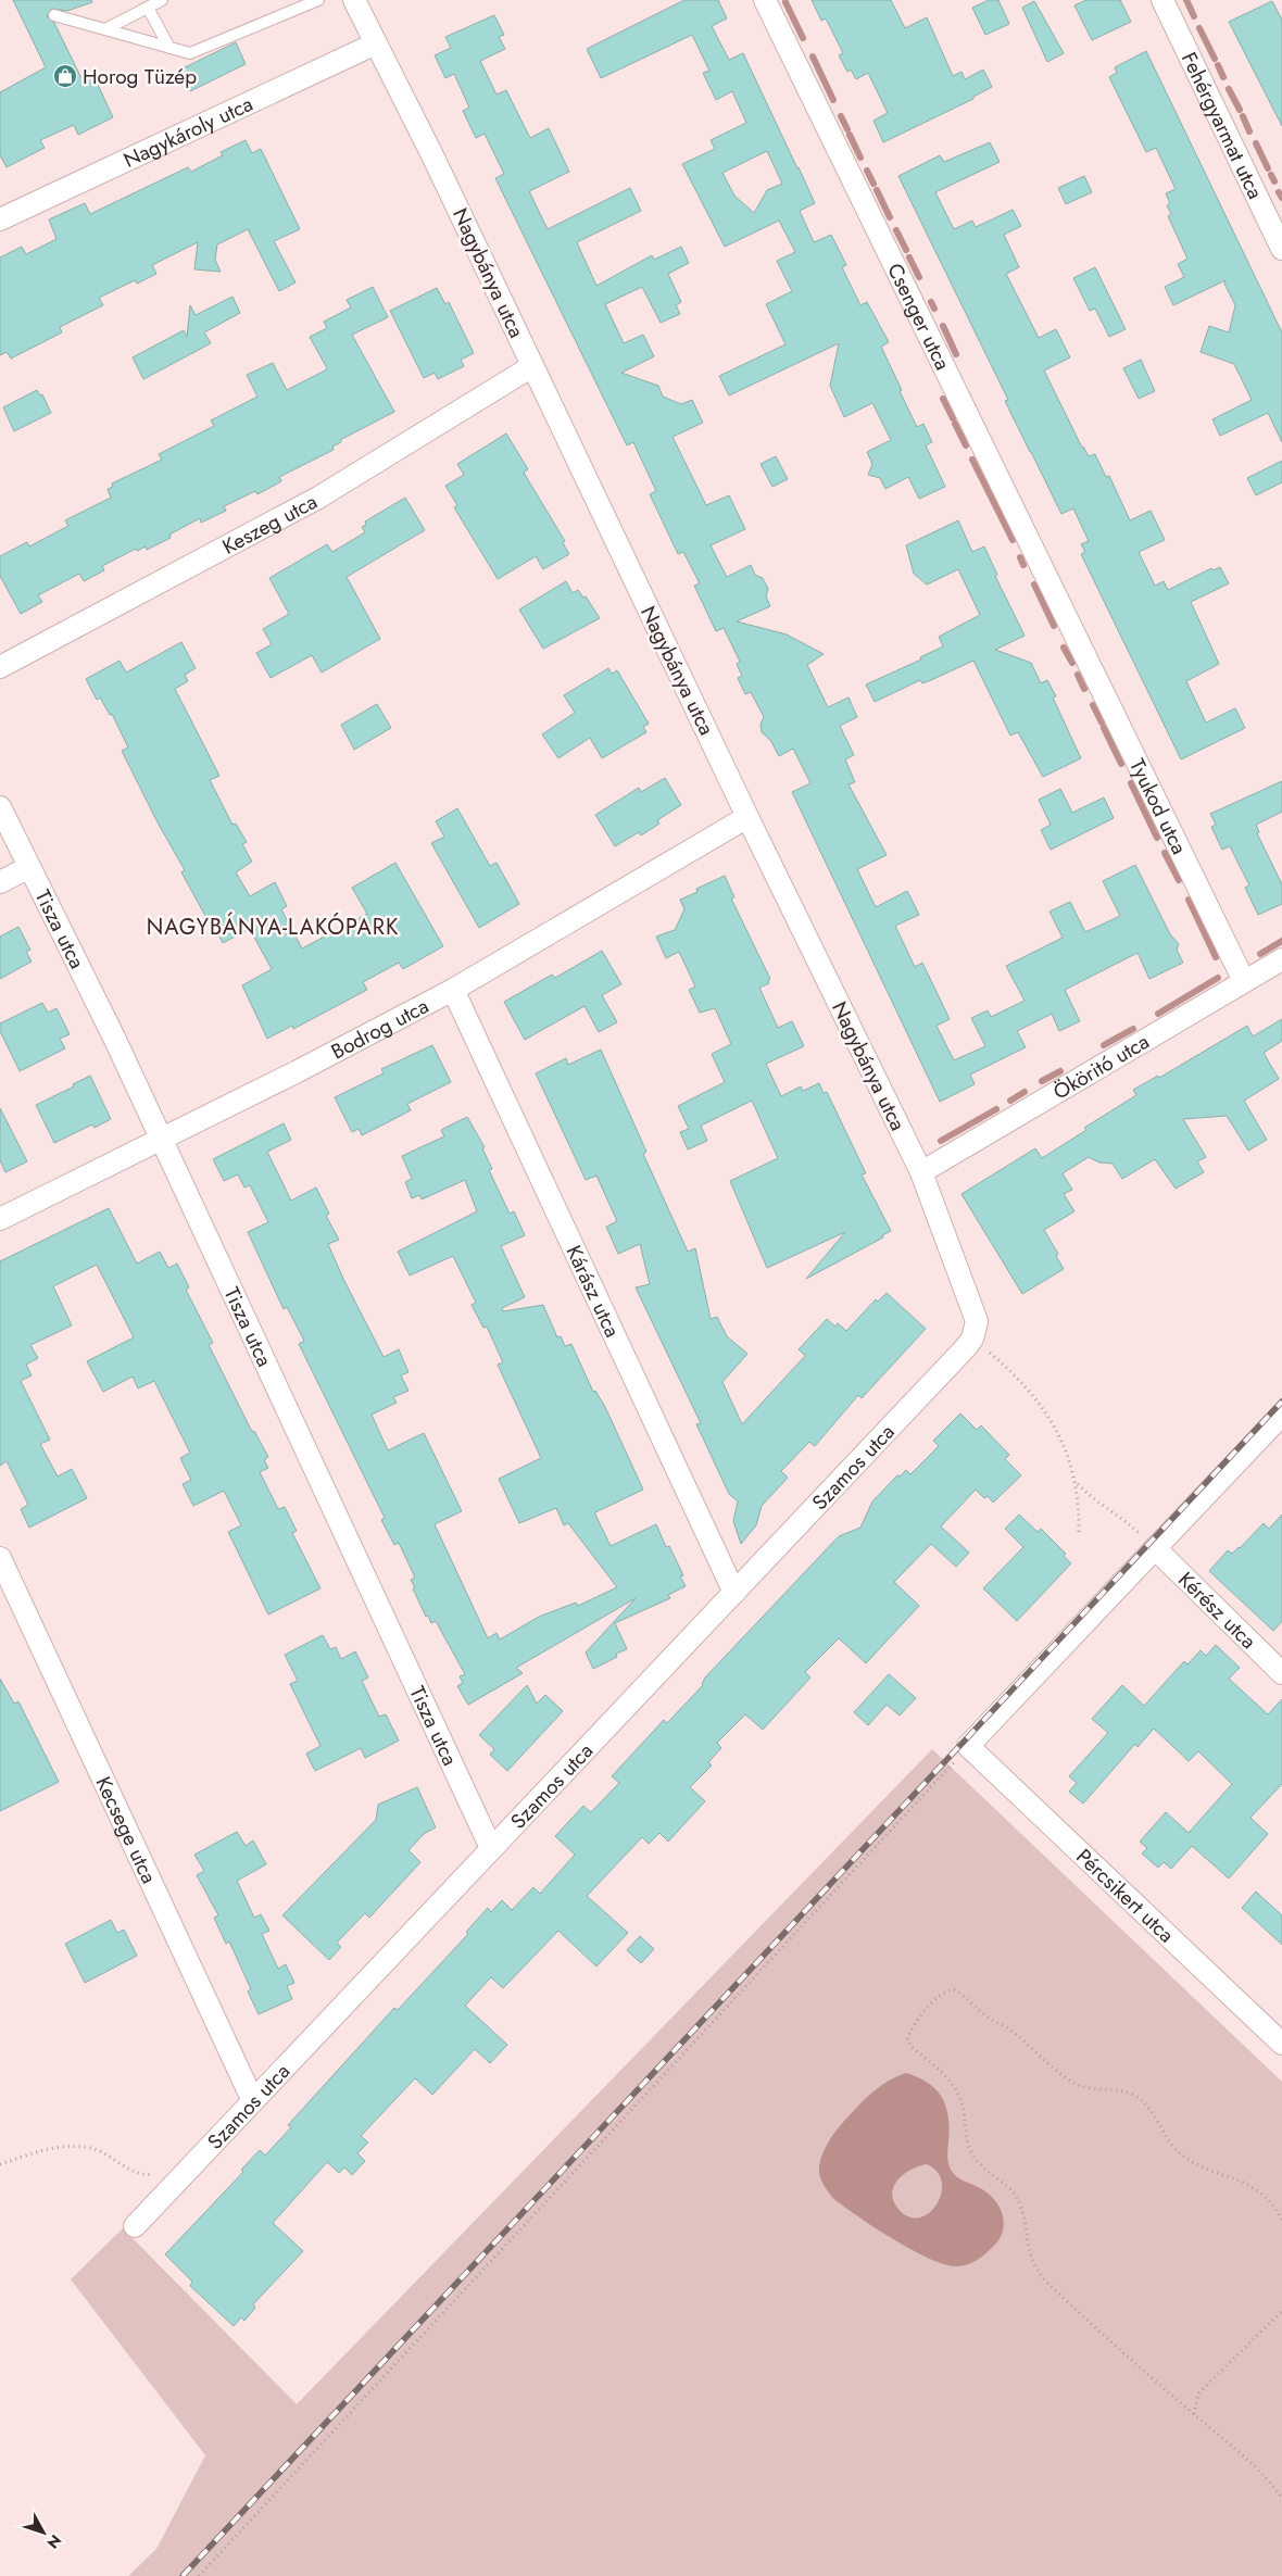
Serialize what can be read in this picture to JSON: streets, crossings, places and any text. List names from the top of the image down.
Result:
{
  "streets": {
    "street": [
      "Fehérgyarmat utca",
      "Nagykároly utca",
      "Nagybánya utca",
      "Csenger utca",
      "Keszeg utca",
      "Tyukod utca",
      "Tisza utca",
      "Bodrog utca",
      "Ököritó utca",
      "Kárász utca",
      "Szamos utca",
      "Kérész utca",
      "Kecsege utca",
      "Pércsikert utca"
    ]
  },
  "crossings": [
    ["Nagykároly utca", "Nagybánya utca"],
    ["Nagybánya utca", "Keszeg utca"],
    ["Nagybánya utca", "Bodrog utca"],
    ["Nagybánya utca", "Ököritó utca"],
    ["Nagybánya utca", "Szamos utca"],
    ["Csenger utca", "Tyukod utca"],
    ["Tyukod utca", "Ököritó utca"],
    ["Tisza utca", "Bodrog utca"],
    ["Tisza utca", "Szamos utca"],
    ["Bodrog utca", "Kárász utca"],
    ["Kárász utca", "Szamos utca"],
    ["Szamos utca", "Kecsege utca"]
  ],
  "districts": ["NAGYBÁNYA-LAKÓPARK"],
  "places": {
    "shop": ["Horog Tüzép"]
  },
  "north": "bottom right"
}
